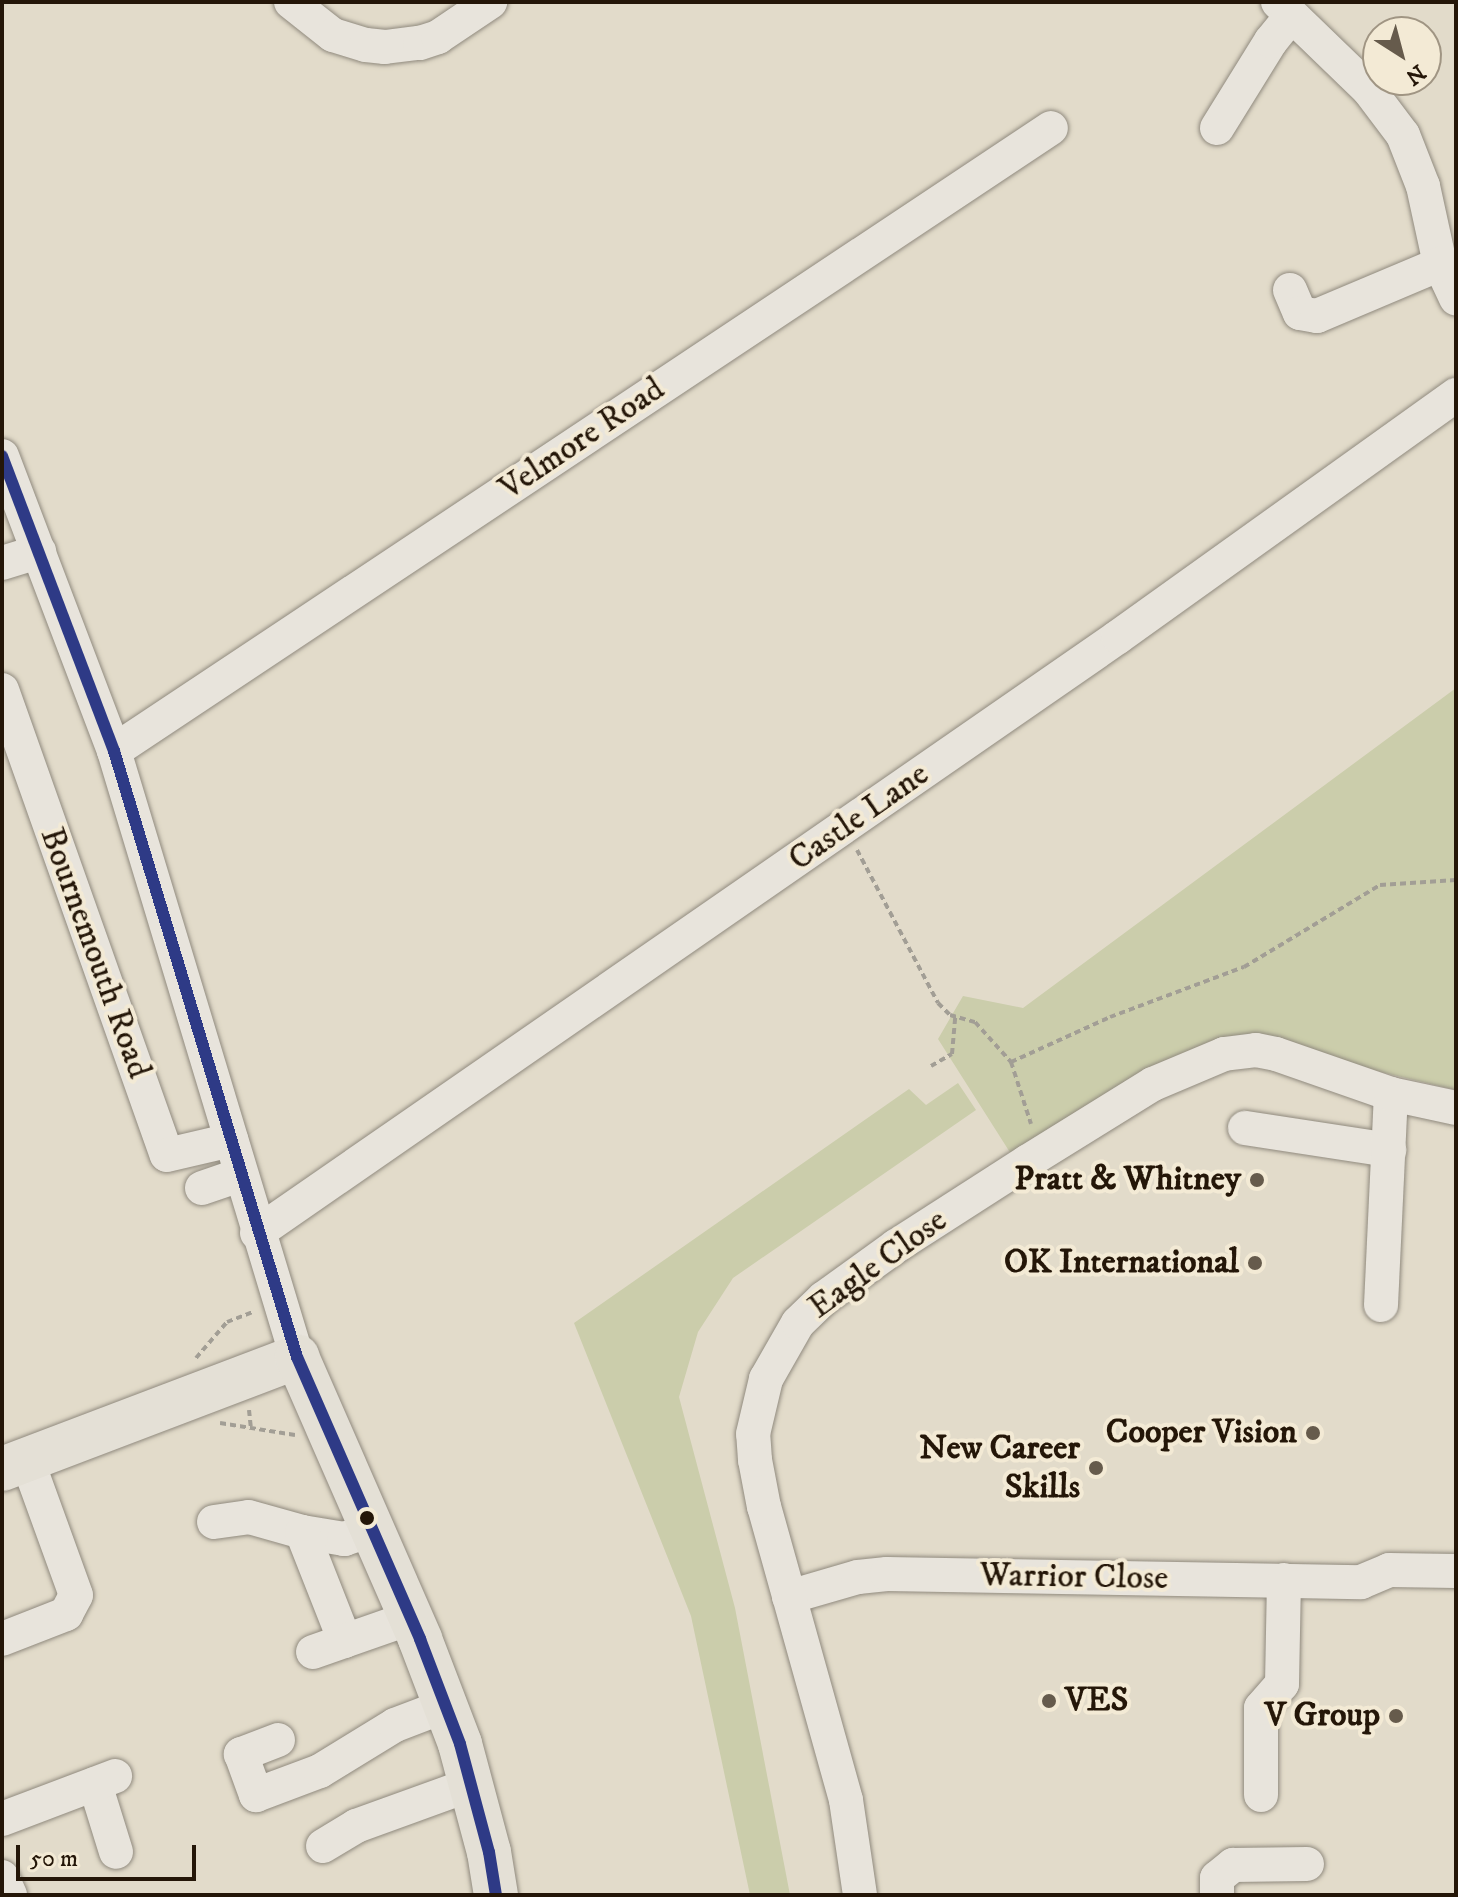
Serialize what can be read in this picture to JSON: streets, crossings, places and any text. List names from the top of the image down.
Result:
{
  "streets": {
    "main road": ["Bournemouth Road"],
    "street": [
      "Velmore Road",
      "Castle Lane",
      "Eagle Close",
      "Warrior Close"
    ]
  },
  "crossings": [
    ["Velmore Road", "Bournemouth Road"],
    ["Castle Lane", "Bournemouth Road"],
    ["Eagle Close", "Warrior Close"]
  ],
  "places": [
    "Pratt & Whitney",
    "OK International",
    "Cooper Vision",
    "New Career Skills",
    "VES",
    "V Group"
  ],
  "scale_bar": "50 m",
  "north": "bottom right"
}
